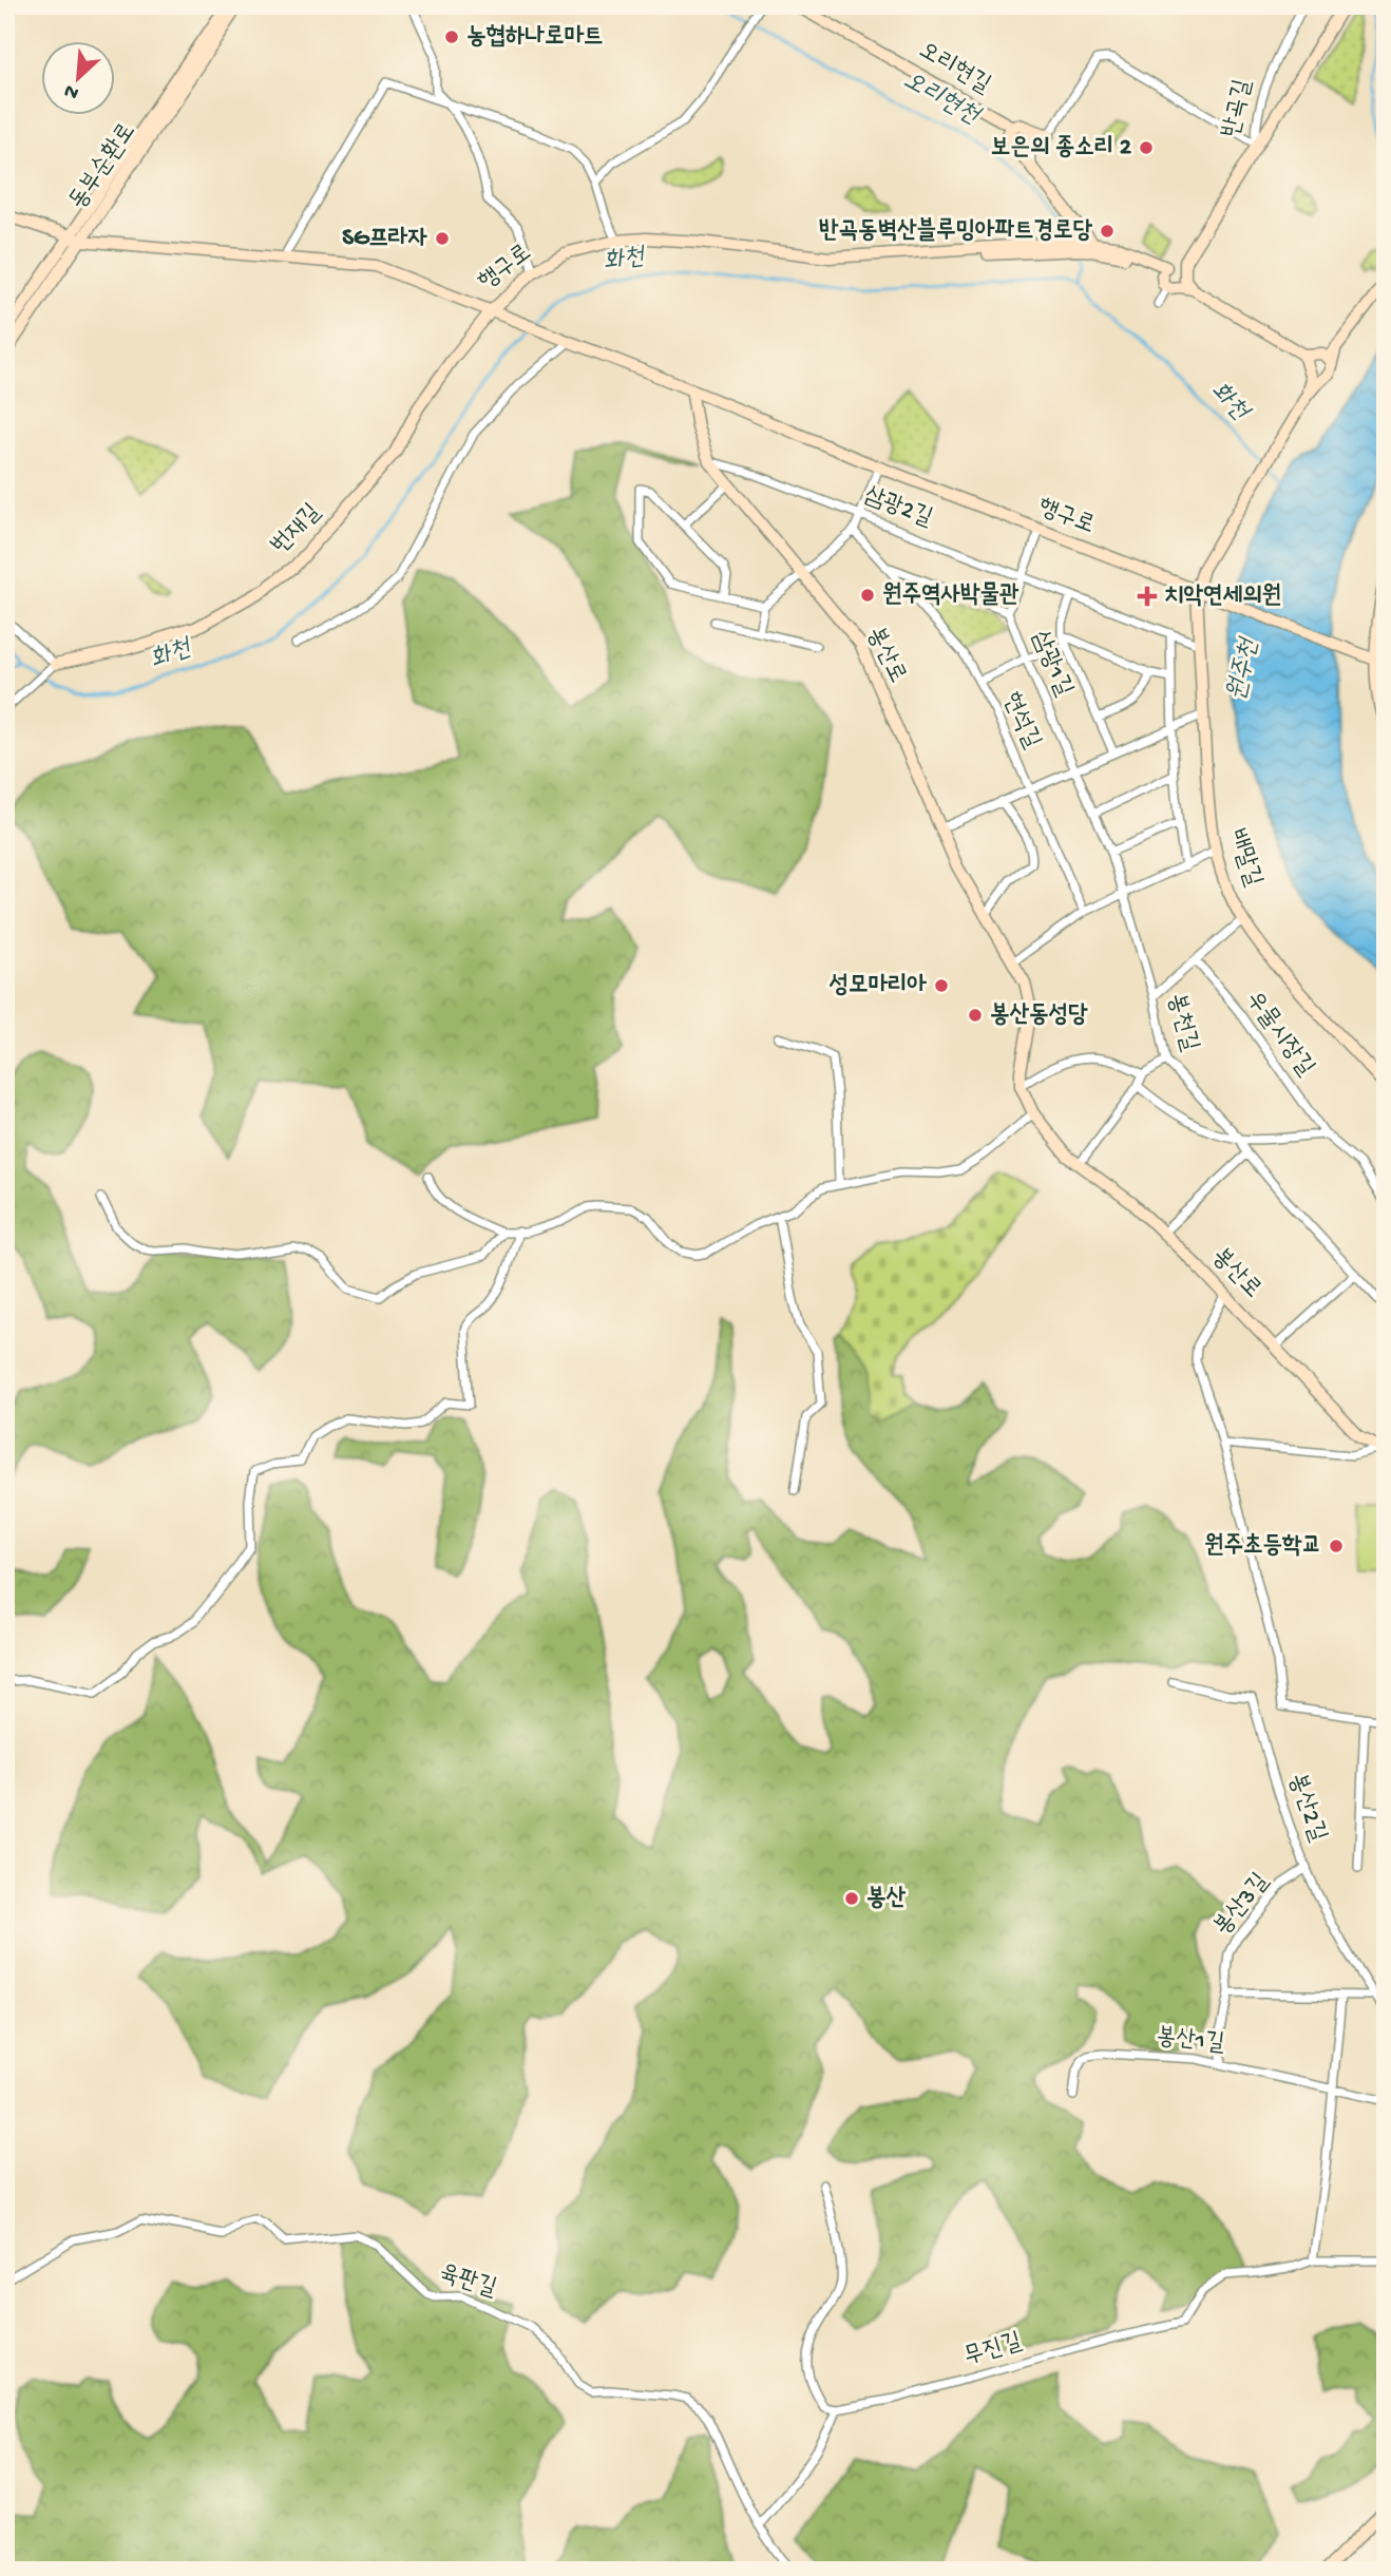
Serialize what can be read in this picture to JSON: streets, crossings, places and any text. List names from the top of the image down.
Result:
{
  "streets": {
    "street": [
      "오리현길",
      "반곡길",
      "동부순환로",
      "행구로",
      "삼광2길",
      "번재길",
      "봉산로",
      "삼광1길",
      "현석길",
      "배말길",
      "봉천길",
      "우물시장길",
      "봉산2길",
      "봉산3길",
      "봉산1길",
      "육판길",
      "무진길"
    ]
  },
  "crossings": [
    ["동부순환로", "행구로"],
    ["행구로", "번재길"],
    ["행구로", "봉산로"],
    ["행구로", "삼광1길"],
    ["행구로", "배말길"],
    ["삼광2길", "봉산로"],
    ["삼광2길", "삼광1길"],
    ["삼광2길", "배말길"],
    ["삼광1길", "현석길"],
    ["삼광1길", "봉천길"],
    ["봉산2길", "봉산3길"],
    ["봉산3길", "봉산1길"]
  ],
  "water": ["오리현천", "화천", "원주천"],
  "places": {
    "other": [
      "농협하나로마트",
      "보은의 종소리 2",
      "반곡동벽산블루밍아파트경로당",
      "SG프라자",
      "원주역사박물관",
      "성모마리아",
      "봉산동성당",
      "원주초등학교",
      "봉산"
    ],
    "health": ["치악연세의원"]
  },
  "north": "bottom left"
}
